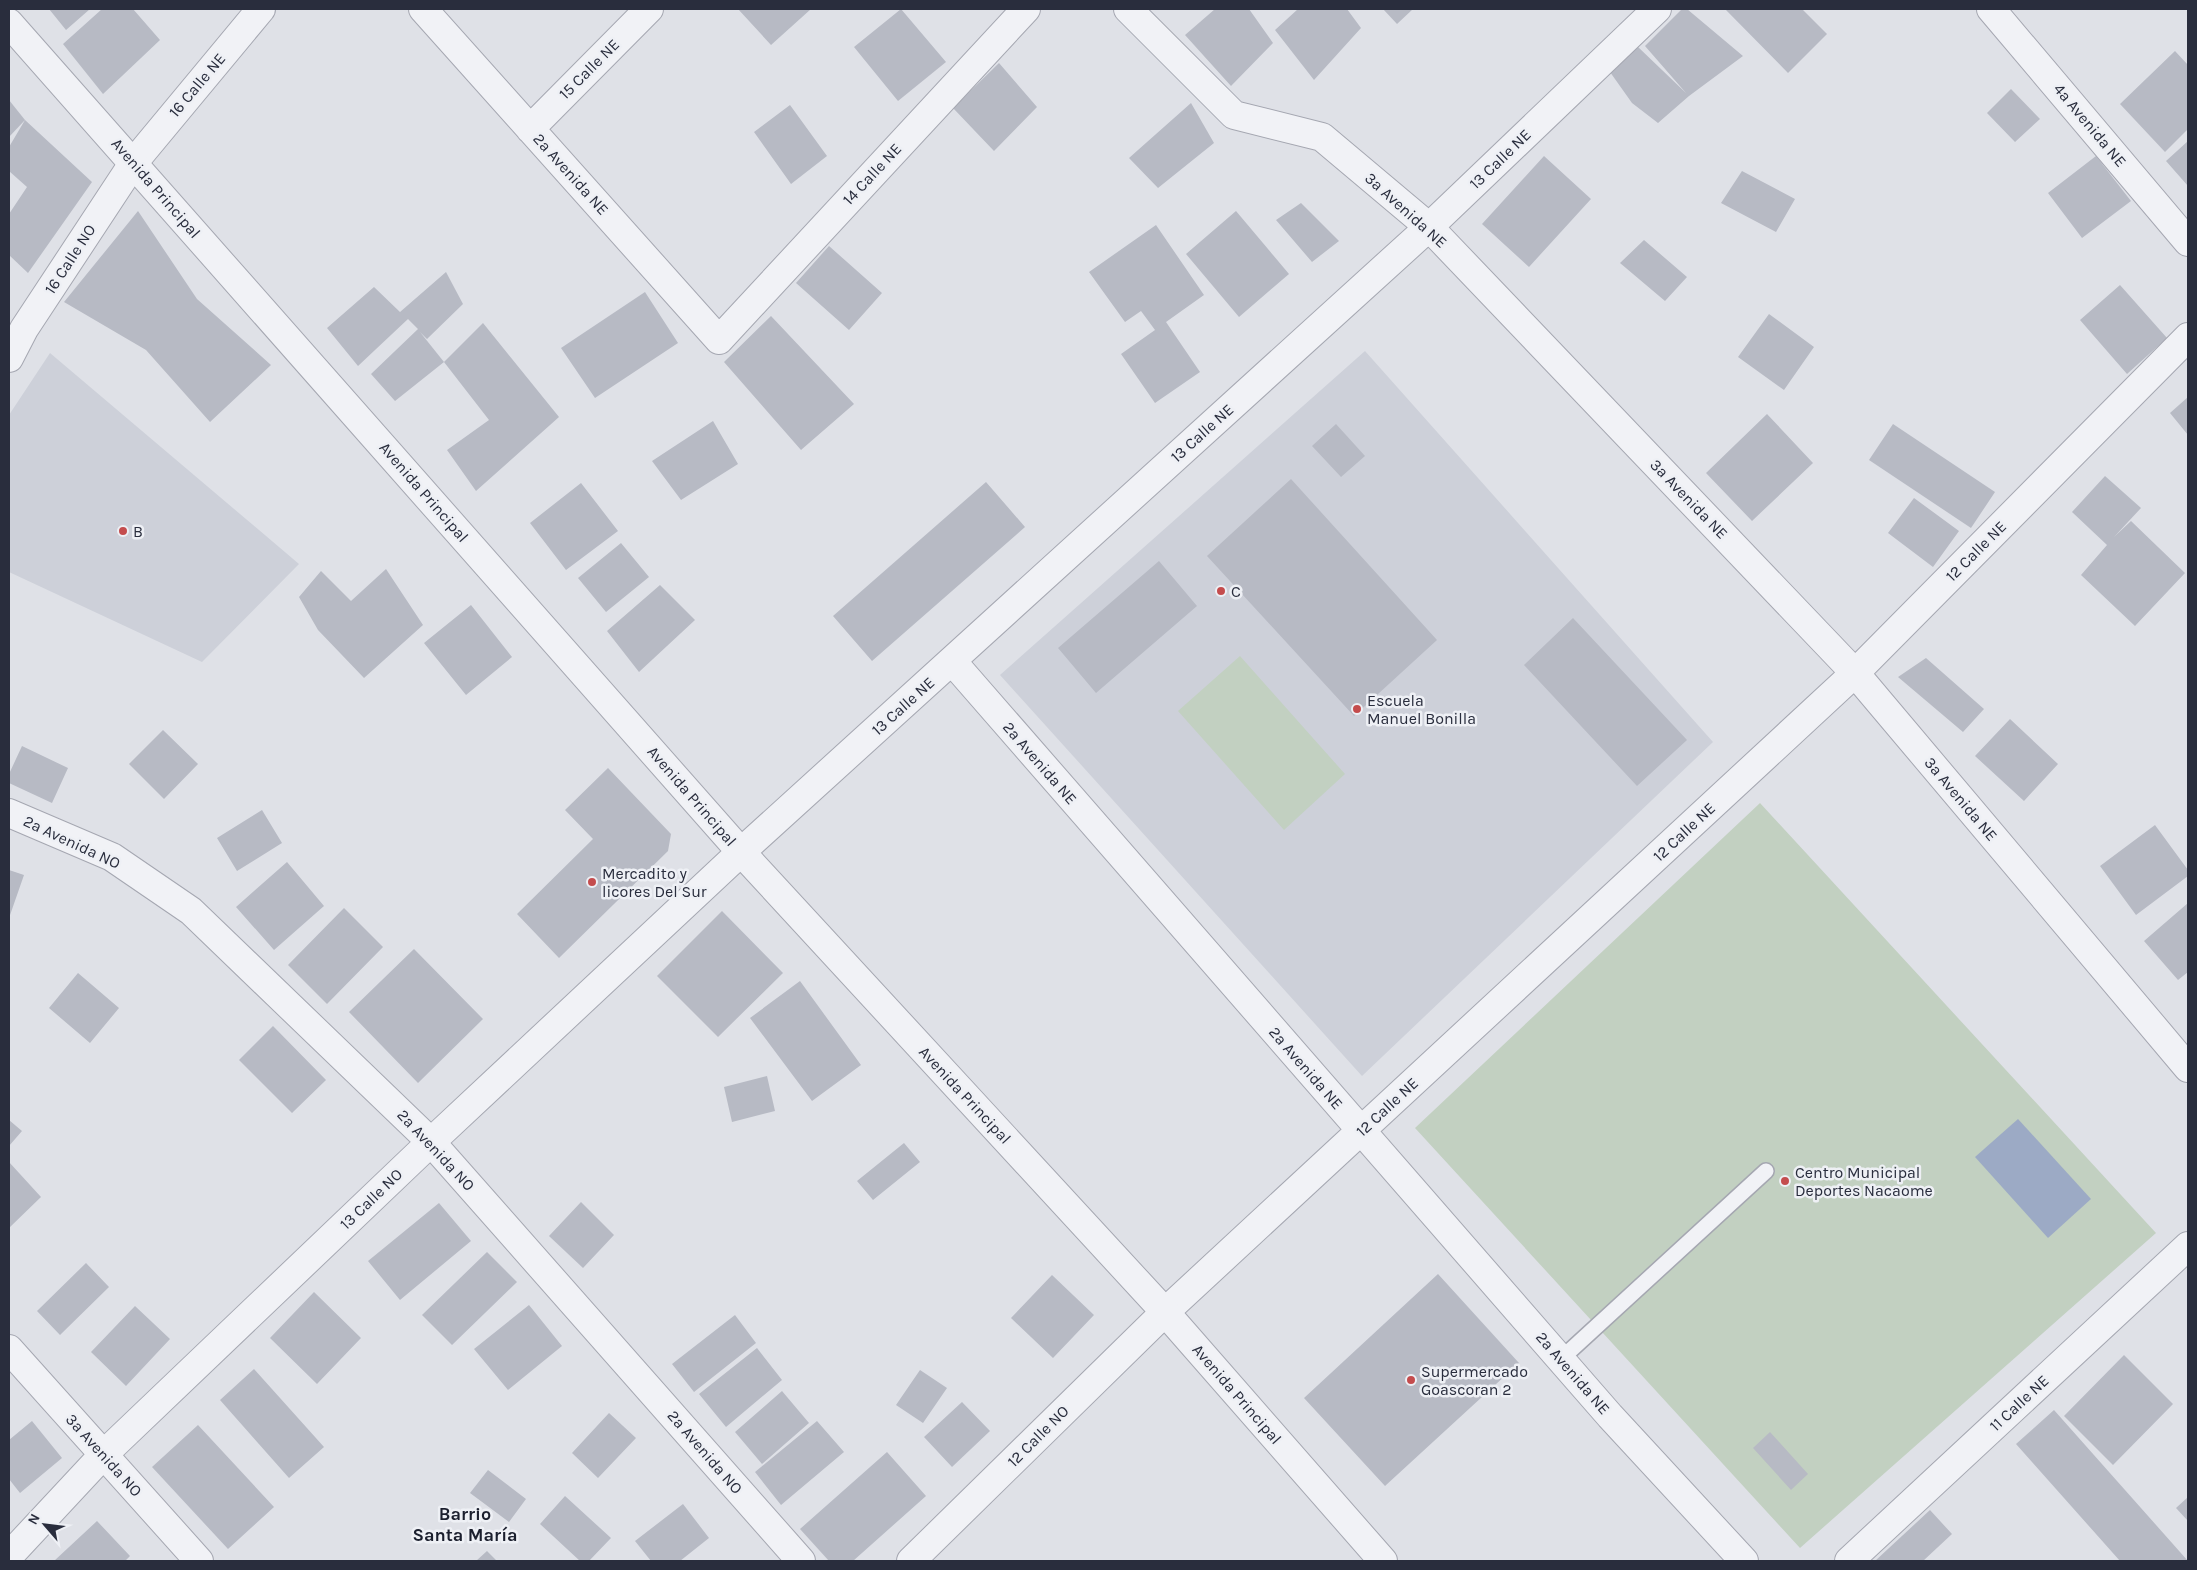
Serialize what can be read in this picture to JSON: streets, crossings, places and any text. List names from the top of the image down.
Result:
{
  "streets": {
    "street": [
      "15 Calle NE",
      "16 Calle NE",
      "4a Avenida NE",
      "13 Calle NE",
      "2a Avenida NE",
      "14 Calle NE",
      "Avenida Principal",
      "3a Avenida NE",
      "16 Calle NO",
      "12 Calle NE",
      "2a Avenida NO",
      "13 Calle NO",
      "11 Calle NE",
      "12 Calle NO",
      "3a Avenida NO"
    ]
  },
  "crossings": [
    ["15 Calle NE", "2a Avenida NE"],
    ["16 Calle NE", "Avenida Principal"],
    ["16 Calle NE", "16 Calle NO"],
    ["13 Calle NE", "2a Avenida NE"],
    ["13 Calle NE", "Avenida Principal"],
    ["13 Calle NE", "3a Avenida NE"],
    ["13 Calle NE", "13 Calle NO"],
    ["2a Avenida NE", "14 Calle NE"],
    ["2a Avenida NE", "12 Calle NE"],
    ["Avenida Principal", "16 Calle NO"],
    ["Avenida Principal", "12 Calle NE"],
    ["Avenida Principal", "13 Calle NO"],
    ["Avenida Principal", "12 Calle NO"],
    ["3a Avenida NE", "12 Calle NE"],
    ["12 Calle NE", "12 Calle NO"],
    ["2a Avenida NO", "13 Calle NO"],
    ["13 Calle NO", "3a Avenida NO"]
  ],
  "districts": ["Barrio Santa María"],
  "places": [
    "B",
    "C",
    "Escuela Manuel Bonilla",
    "Mercadito y licores Del Sur",
    "Centro Municipal Deportes Nacaome",
    "Supermercado Goascoran 2"
  ],
  "north": "top left"
}
